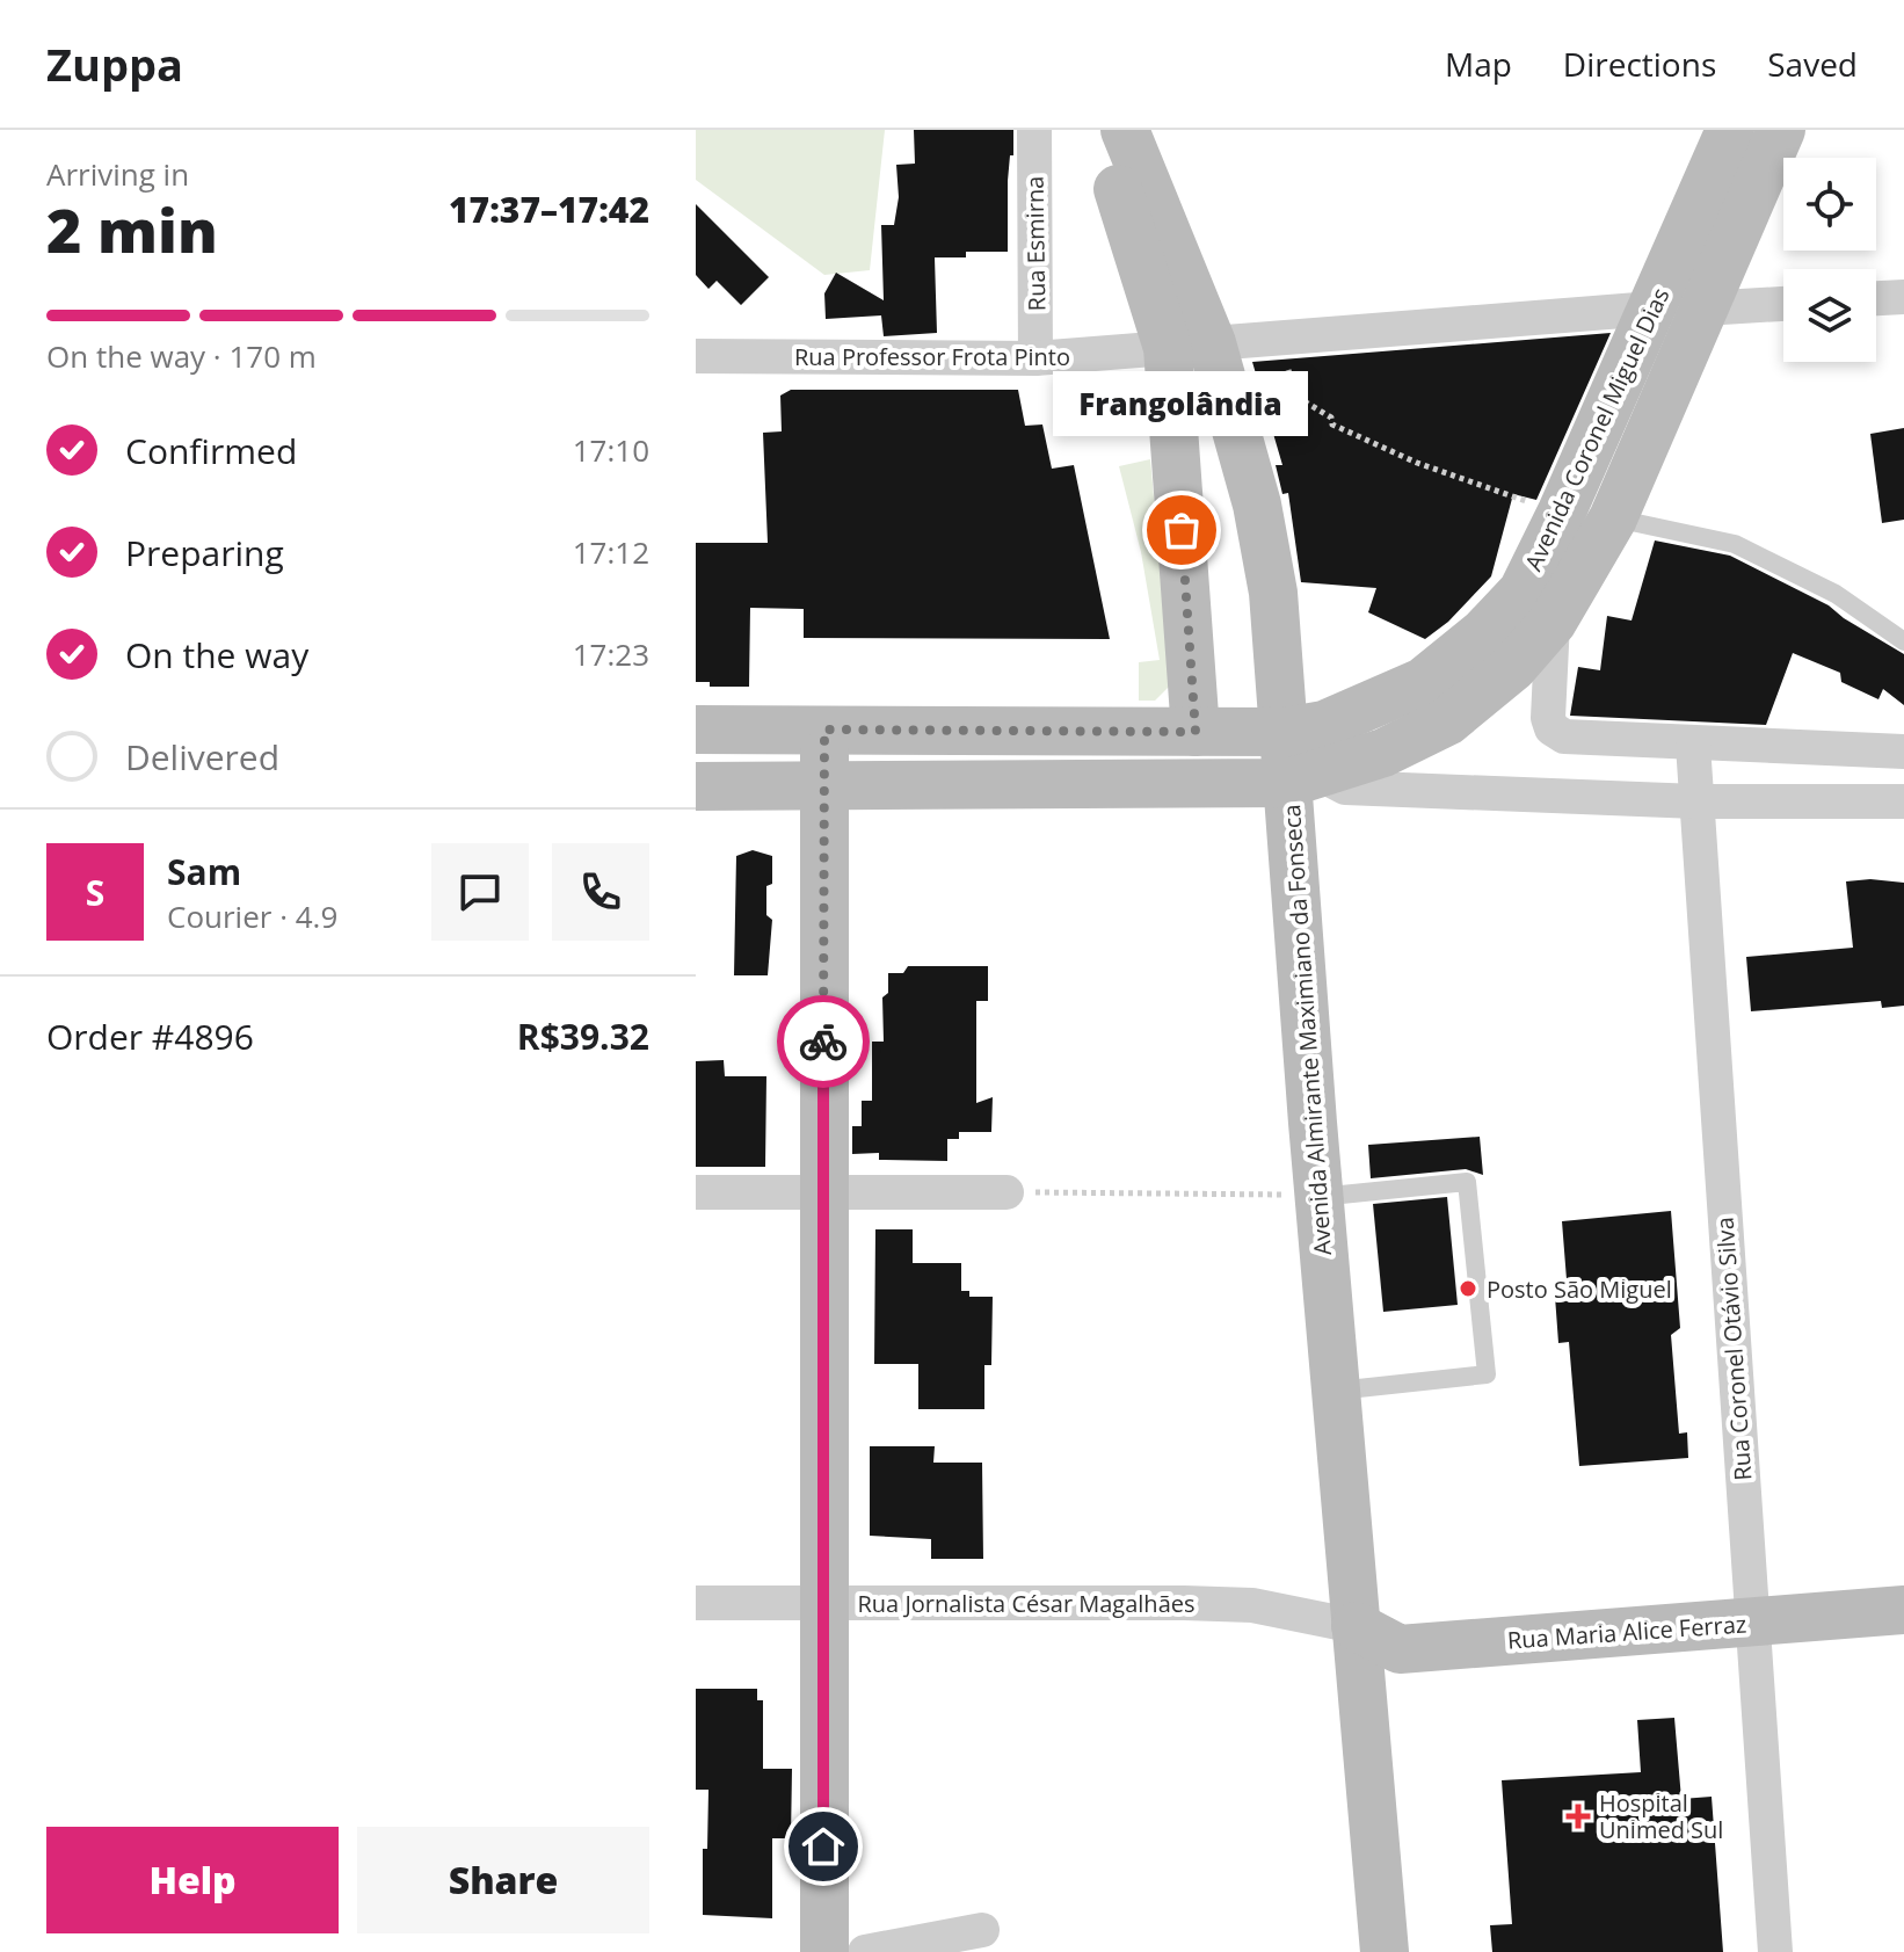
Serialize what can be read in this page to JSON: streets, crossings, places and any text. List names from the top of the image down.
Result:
{
  "streets": {
    "main road": ["Avenida Coronel Miguel Dias", "Avenida Almirante Maximiano da Fonseca", "Rua Maria Alice Ferraz"],
    "street": [
      "Rua Esmirna",
      "Rua Professor Frota Pinto",
      "Rua Coronel Otávio Silva",
      "Rua Jornalista César Magalhães"
    ]
  },
  "crossings": [
    ["Rua Esmirna", "Rua Professor Frota Pinto"],
    ["Rua Professor Frota Pinto", "Avenida Coronel Miguel Dias"],
    ["Rua Professor Frota Pinto", "Avenida Almirante Maximiano da Fonseca"],
    ["Avenida Coronel Miguel Dias", "Avenida Almirante Maximiano da Fonseca"],
    ["Avenida Coronel Miguel Dias", "Rua Coronel Otávio Silva"],
    ["Avenida Almirante Maximiano da Fonseca", "Rua Jornalista César Magalhães"],
    ["Avenida Almirante Maximiano da Fonseca", "Rua Maria Alice Ferraz"],
    ["Rua Coronel Otávio Silva", "Rua Maria Alice Ferraz"],
    ["Rua Jornalista César Magalhães", "Rua Maria Alice Ferraz"]
  ],
  "places": {
    "other": ["Frangolândia", "Posto São Miguel"],
    "health": ["Hospital Unimed Sul"]
  },
  "page": {
    "header": "Zuppa",
    "nav": ["Map", "Directions", "Saved"],
    "heading": ["2 min", "Arriving in", "17:37–17:42"],
    "panel": [
      "Sam",
      "Courier · 4.9",
      "Order #4896",
      "R$39.32"
    ],
    "bar": "On the way · 170 m",
    "bubble": "Frangolândia",
    "list": [
      ["Confirmed", "17:10"],
      ["Preparing", "17:12"],
      ["On the way", "17:23"],
      "Delivered"
    ],
    "round": "S",
    "buttons": ["Help", "Share"]
  }
}
